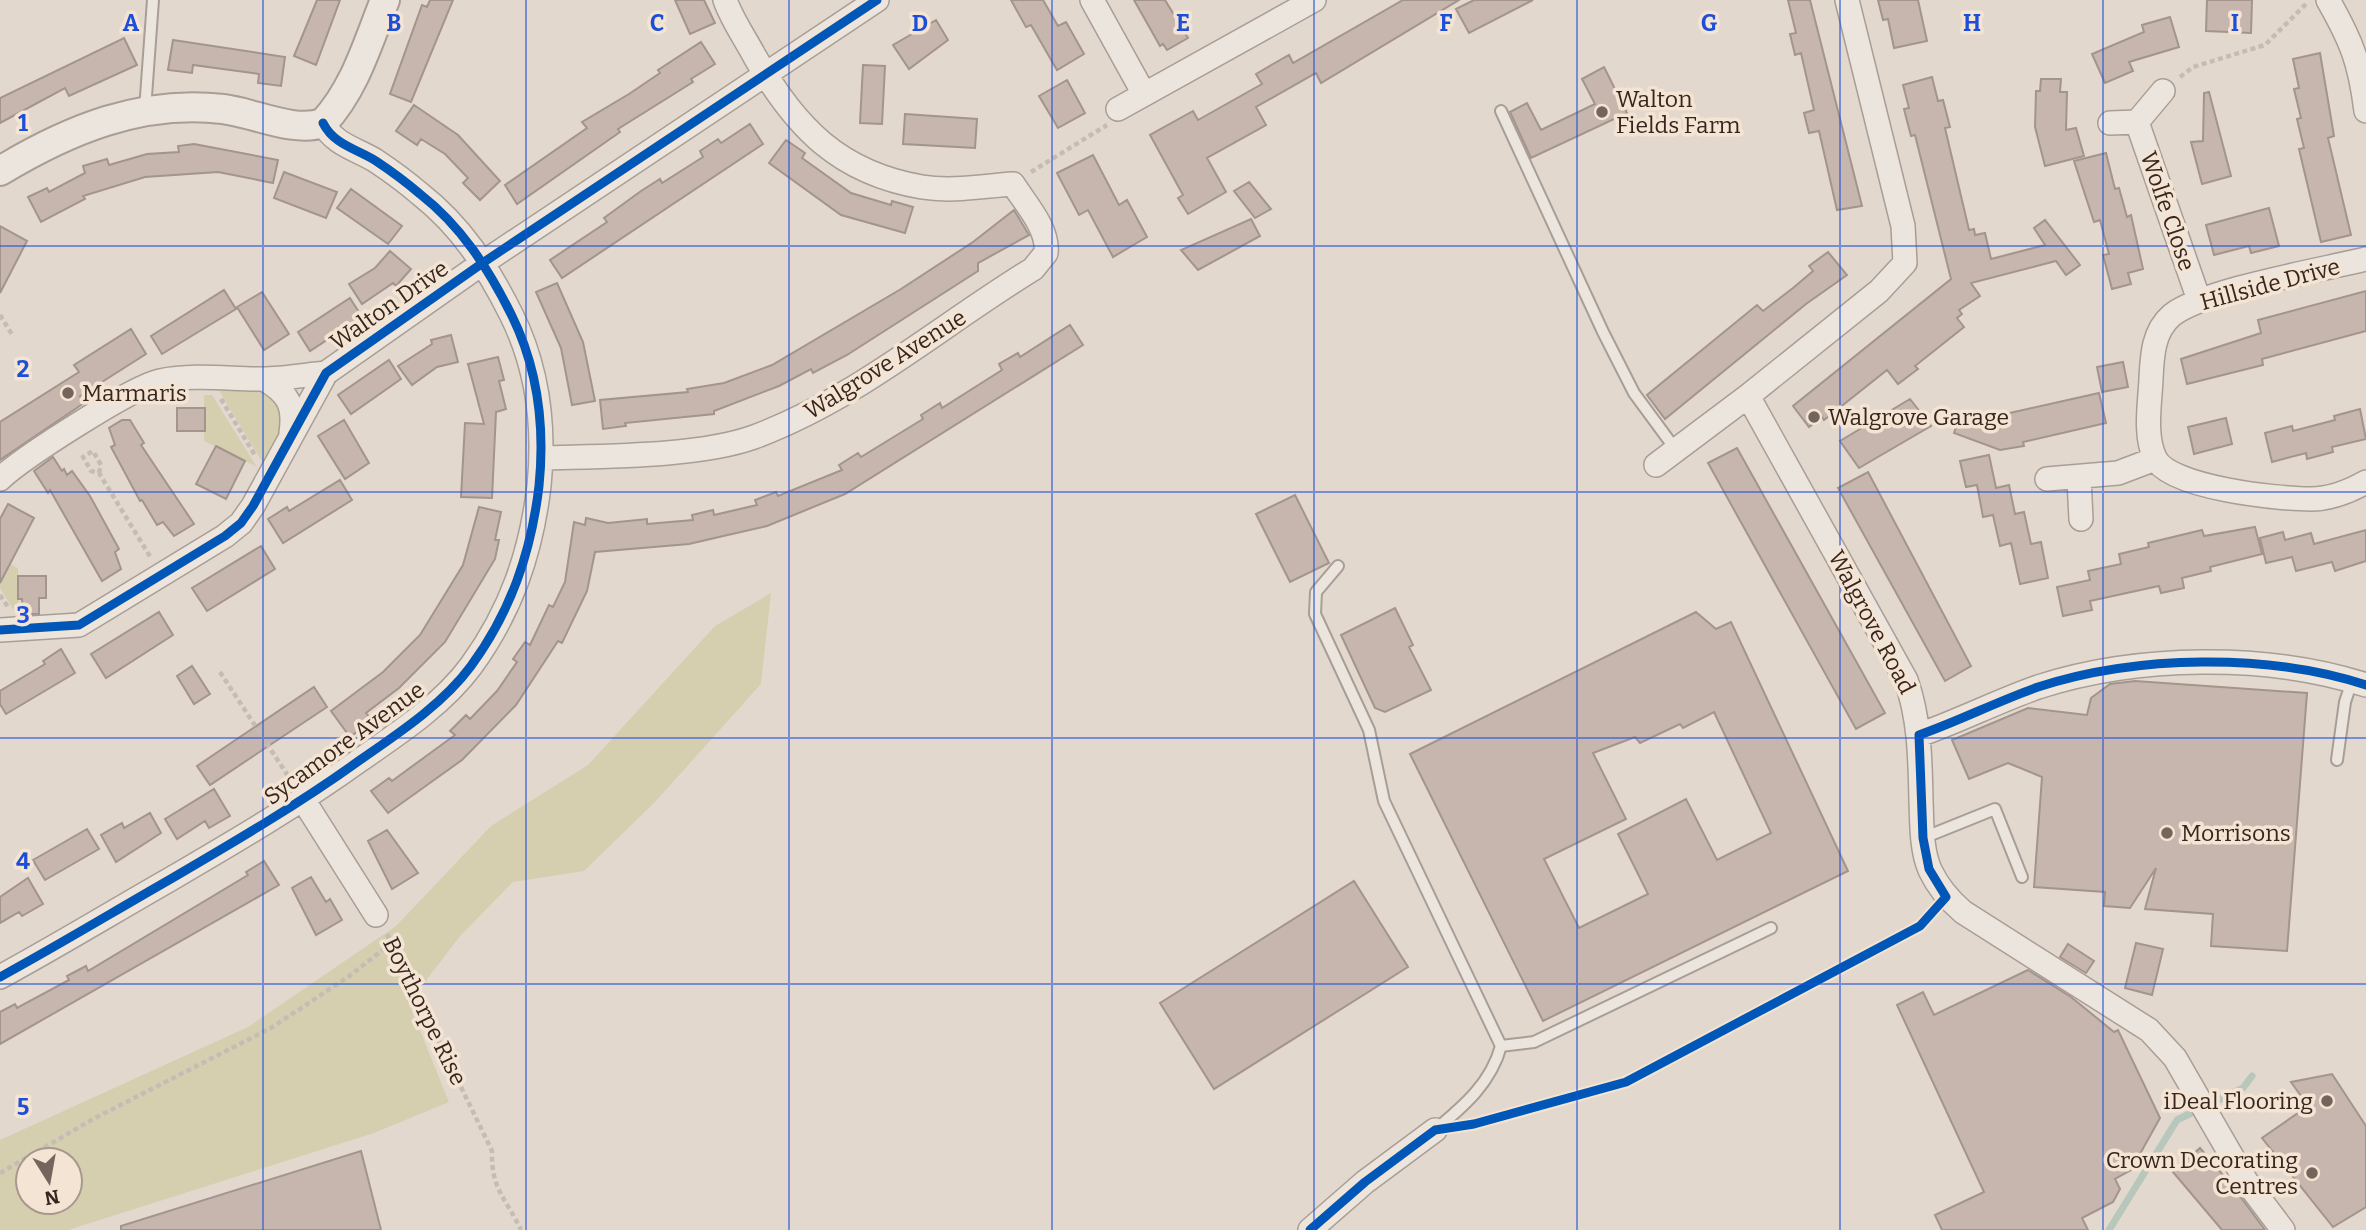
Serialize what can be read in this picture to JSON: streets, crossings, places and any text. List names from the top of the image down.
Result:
{
  "streets": {
    "street": [
      "Wolfe Close",
      "Hillside Drive",
      "Walton Drive",
      "Walgrove Avenue",
      "Walgrove Road",
      "Sycamore Avenue",
      "Boythorpe Rise"
    ]
  },
  "crossings": [
    ["Wolfe Close", "Hillside Drive"],
    ["Walton Drive", "Sycamore Avenue"],
    ["Walgrove Avenue", "Sycamore Avenue"],
    ["Sycamore Avenue", "Boythorpe Rise"]
  ],
  "places": [
    "Walton Fields Farm",
    "Marmaris",
    "Walgrove Garage",
    "Morrisons",
    "iDeal Flooring",
    "Crown Decorating Centres"
  ],
  "north": "bottom",
  "grid": {
    "columns": [
      "A",
      "B",
      "C",
      "D",
      "E",
      "F",
      "G",
      "H",
      "I"
    ],
    "rows": [
      "1",
      "2",
      "3",
      "4",
      "5"
    ]
  }
}
